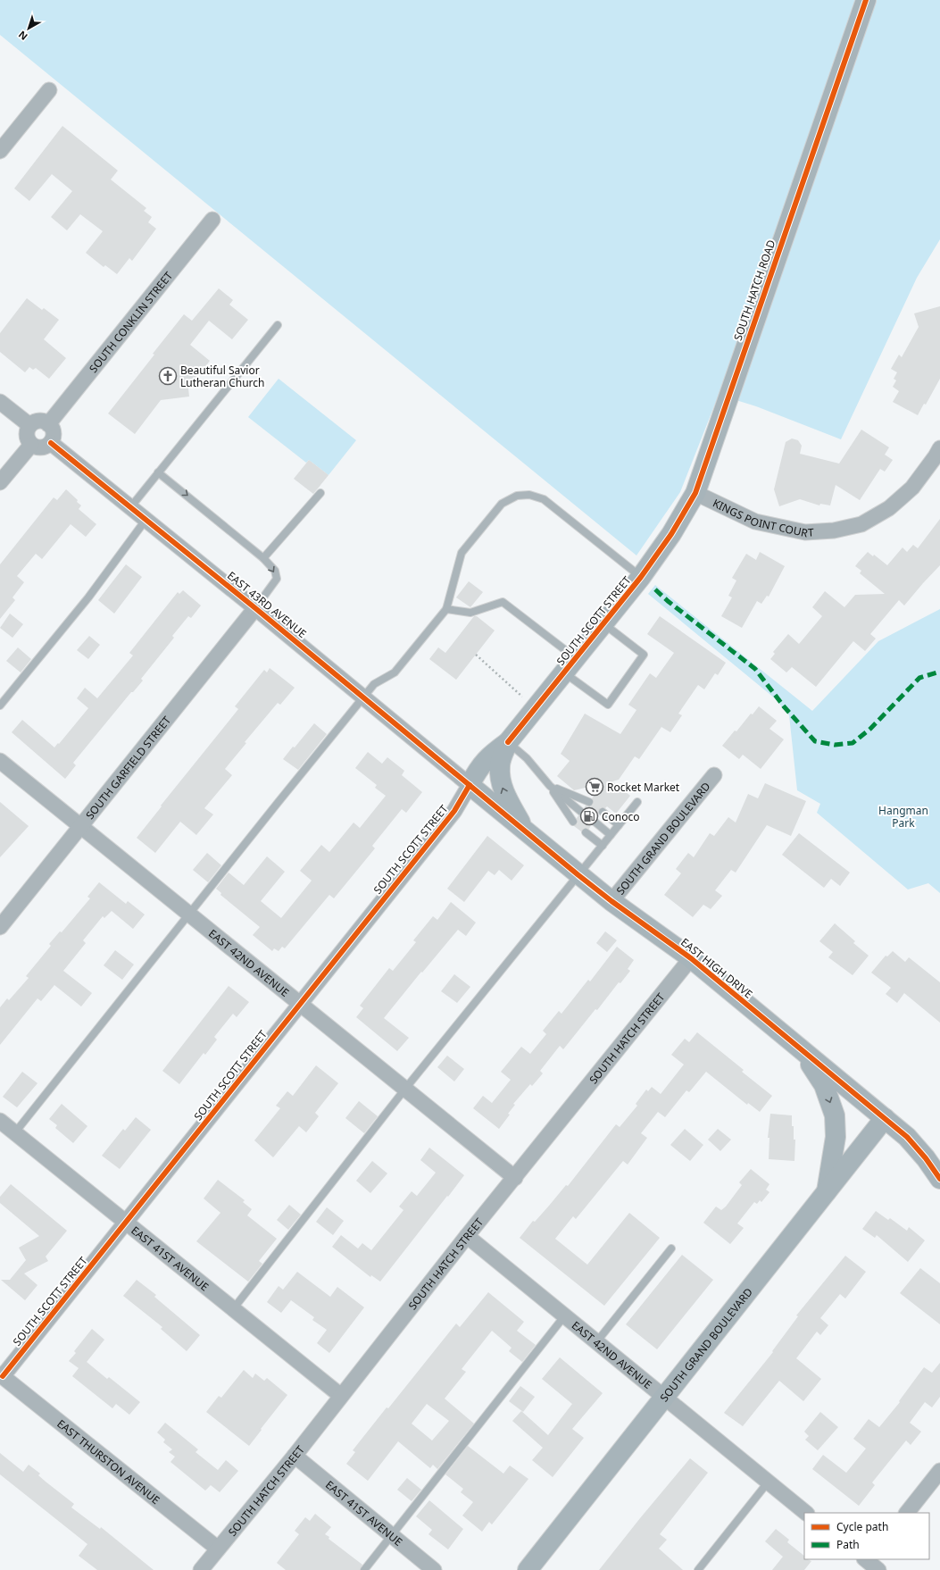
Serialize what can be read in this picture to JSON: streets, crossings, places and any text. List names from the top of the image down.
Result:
{
  "streets": {
    "main road": [
      "SOUTH HATCH ROAD",
      "SOUTH SCOTT STREET",
      "SOUTH GRAND BOULEVARD",
      "EAST HIGH DRIVE"
    ],
    "street": [
      "SOUTH CONKLIN STREET",
      "KINGS POINT COURT",
      "EAST 43RD AVENUE",
      "SOUTH GARFIELD STREET",
      "EAST 42ND AVENUE",
      "SOUTH HATCH STREET",
      "EAST 41ST AVENUE",
      "EAST THURSTON AVENUE"
    ]
  },
  "crossings": [
    ["SOUTH HATCH ROAD", "KINGS POINT COURT"],
    ["SOUTH HATCH ROAD", "SOUTH SCOTT STREET"],
    ["SOUTH CONKLIN STREET", "EAST 43RD AVENUE"],
    ["EAST 43RD AVENUE", "SOUTH SCOTT STREET"],
    ["EAST 43RD AVENUE", "SOUTH GARFIELD STREET"],
    ["EAST 43RD AVENUE", "EAST HIGH DRIVE"],
    ["SOUTH SCOTT STREET", "EAST 42ND AVENUE"],
    ["SOUTH SCOTT STREET", "EAST HIGH DRIVE"],
    ["SOUTH SCOTT STREET", "EAST 41ST AVENUE"],
    ["SOUTH SCOTT STREET", "EAST THURSTON AVENUE"],
    ["SOUTH GARFIELD STREET", "EAST 42ND AVENUE"],
    ["SOUTH GRAND BOULEVARD", "EAST 42ND AVENUE"],
    ["SOUTH GRAND BOULEVARD", "EAST HIGH DRIVE"],
    ["EAST 42ND AVENUE", "SOUTH HATCH STREET"],
    ["EAST HIGH DRIVE", "SOUTH HATCH STREET"],
    ["SOUTH HATCH STREET", "EAST 41ST AVENUE"],
    ["SOUTH HATCH STREET", "EAST THURSTON AVENUE"]
  ],
  "parks": ["Hangman Park"],
  "places": {
    "church": ["Beautiful Savior Lutheran Church"],
    "supermarket": ["Rocket Market"],
    "fuel station": ["Conoco"]
  },
  "legend": ["Cycle path", "Path"],
  "north": "bottom left"
}
